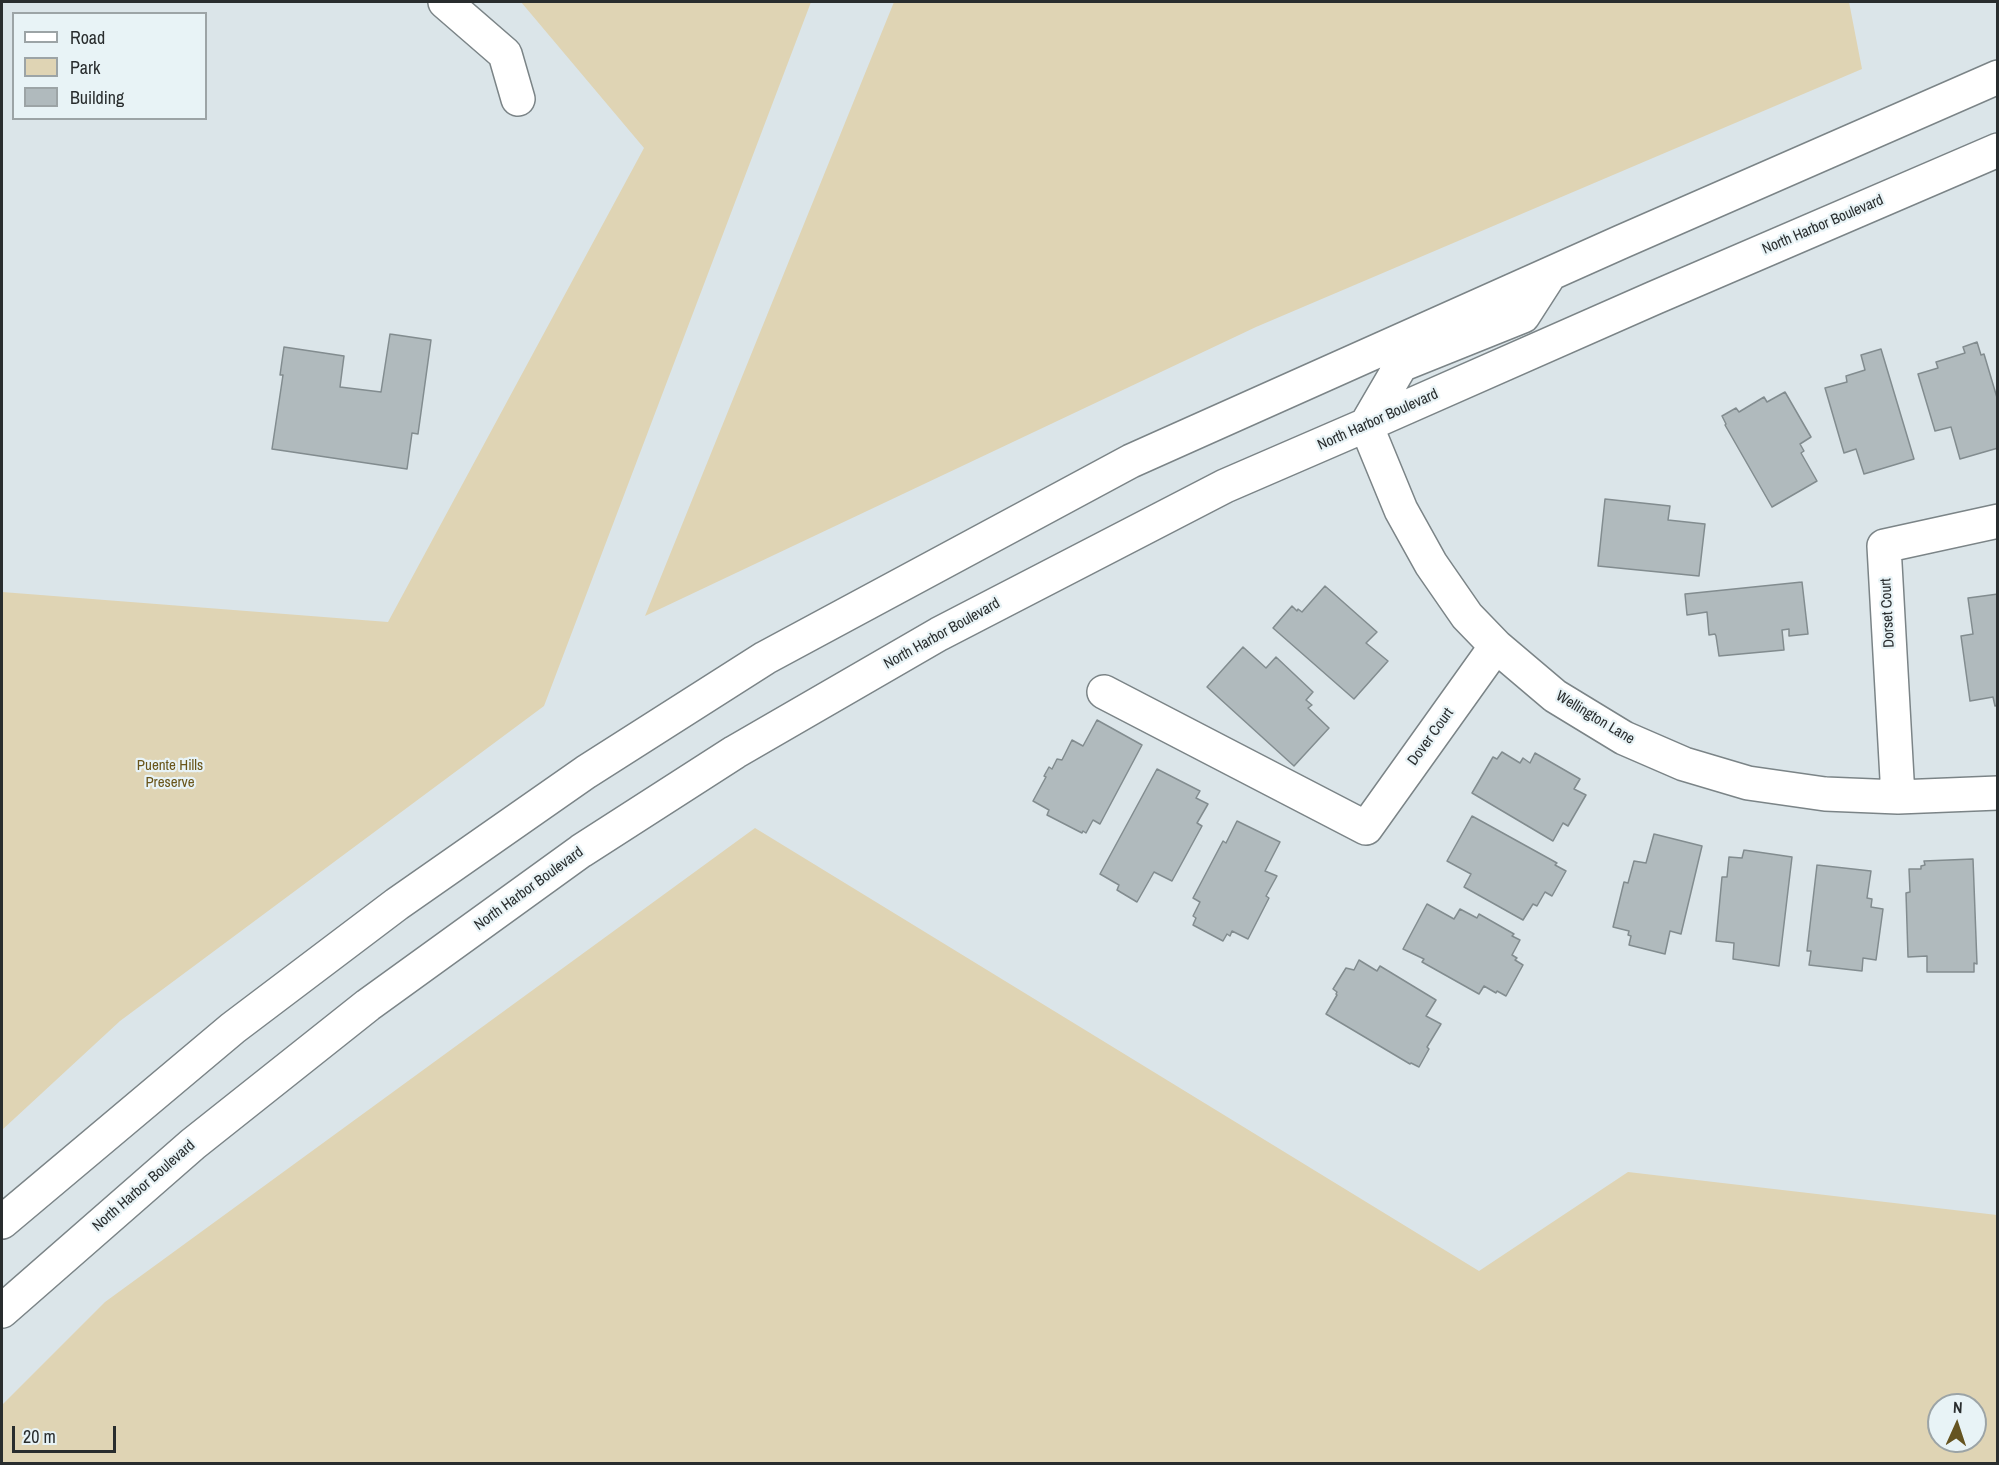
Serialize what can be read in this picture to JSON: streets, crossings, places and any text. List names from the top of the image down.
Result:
{
  "streets": {
    "main road": [
      "North Harbor Boulevard",
      "Dorset Court",
      "Wellington Lane",
      "Dover Court"
    ]
  },
  "crossings": [
    ["North Harbor Boulevard", "Wellington Lane"],
    ["Dorset Court", "Wellington Lane"],
    ["Wellington Lane", "Dover Court"]
  ],
  "parks": ["Puente Hills Preserve"],
  "legend": ["Road", "Park", "Building"],
  "scale_bar": "20 m",
  "north": "top"
}
